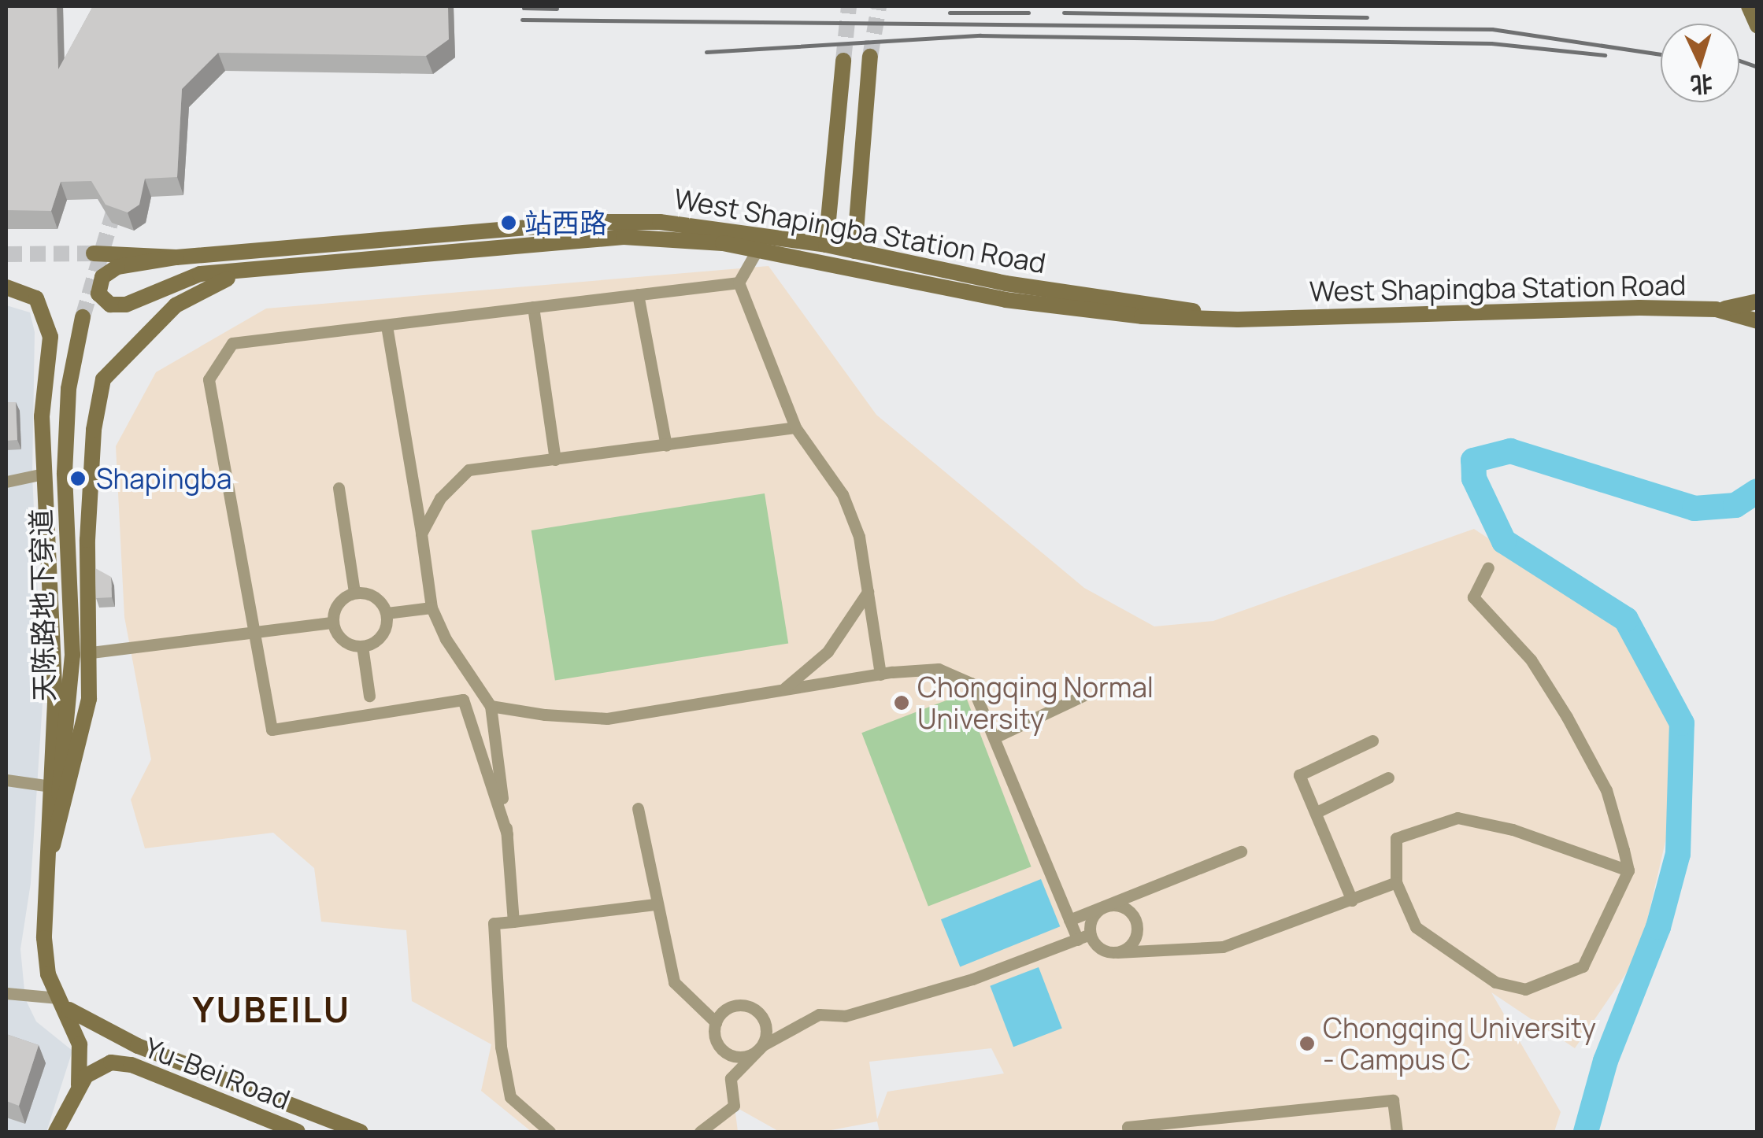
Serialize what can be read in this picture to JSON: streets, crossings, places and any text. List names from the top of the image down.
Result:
{
  "streets": {
    "main road": ["West Shapingba Station Road", "天陈路地下穿道", "Yu-Bei Road"]
  },
  "districts": ["YUBEILU"],
  "places": [
    "站西路",
    "Shapingba",
    "Chongqing Normal University",
    "Chongqing University - Campus C"
  ],
  "north": "bottom"
}
